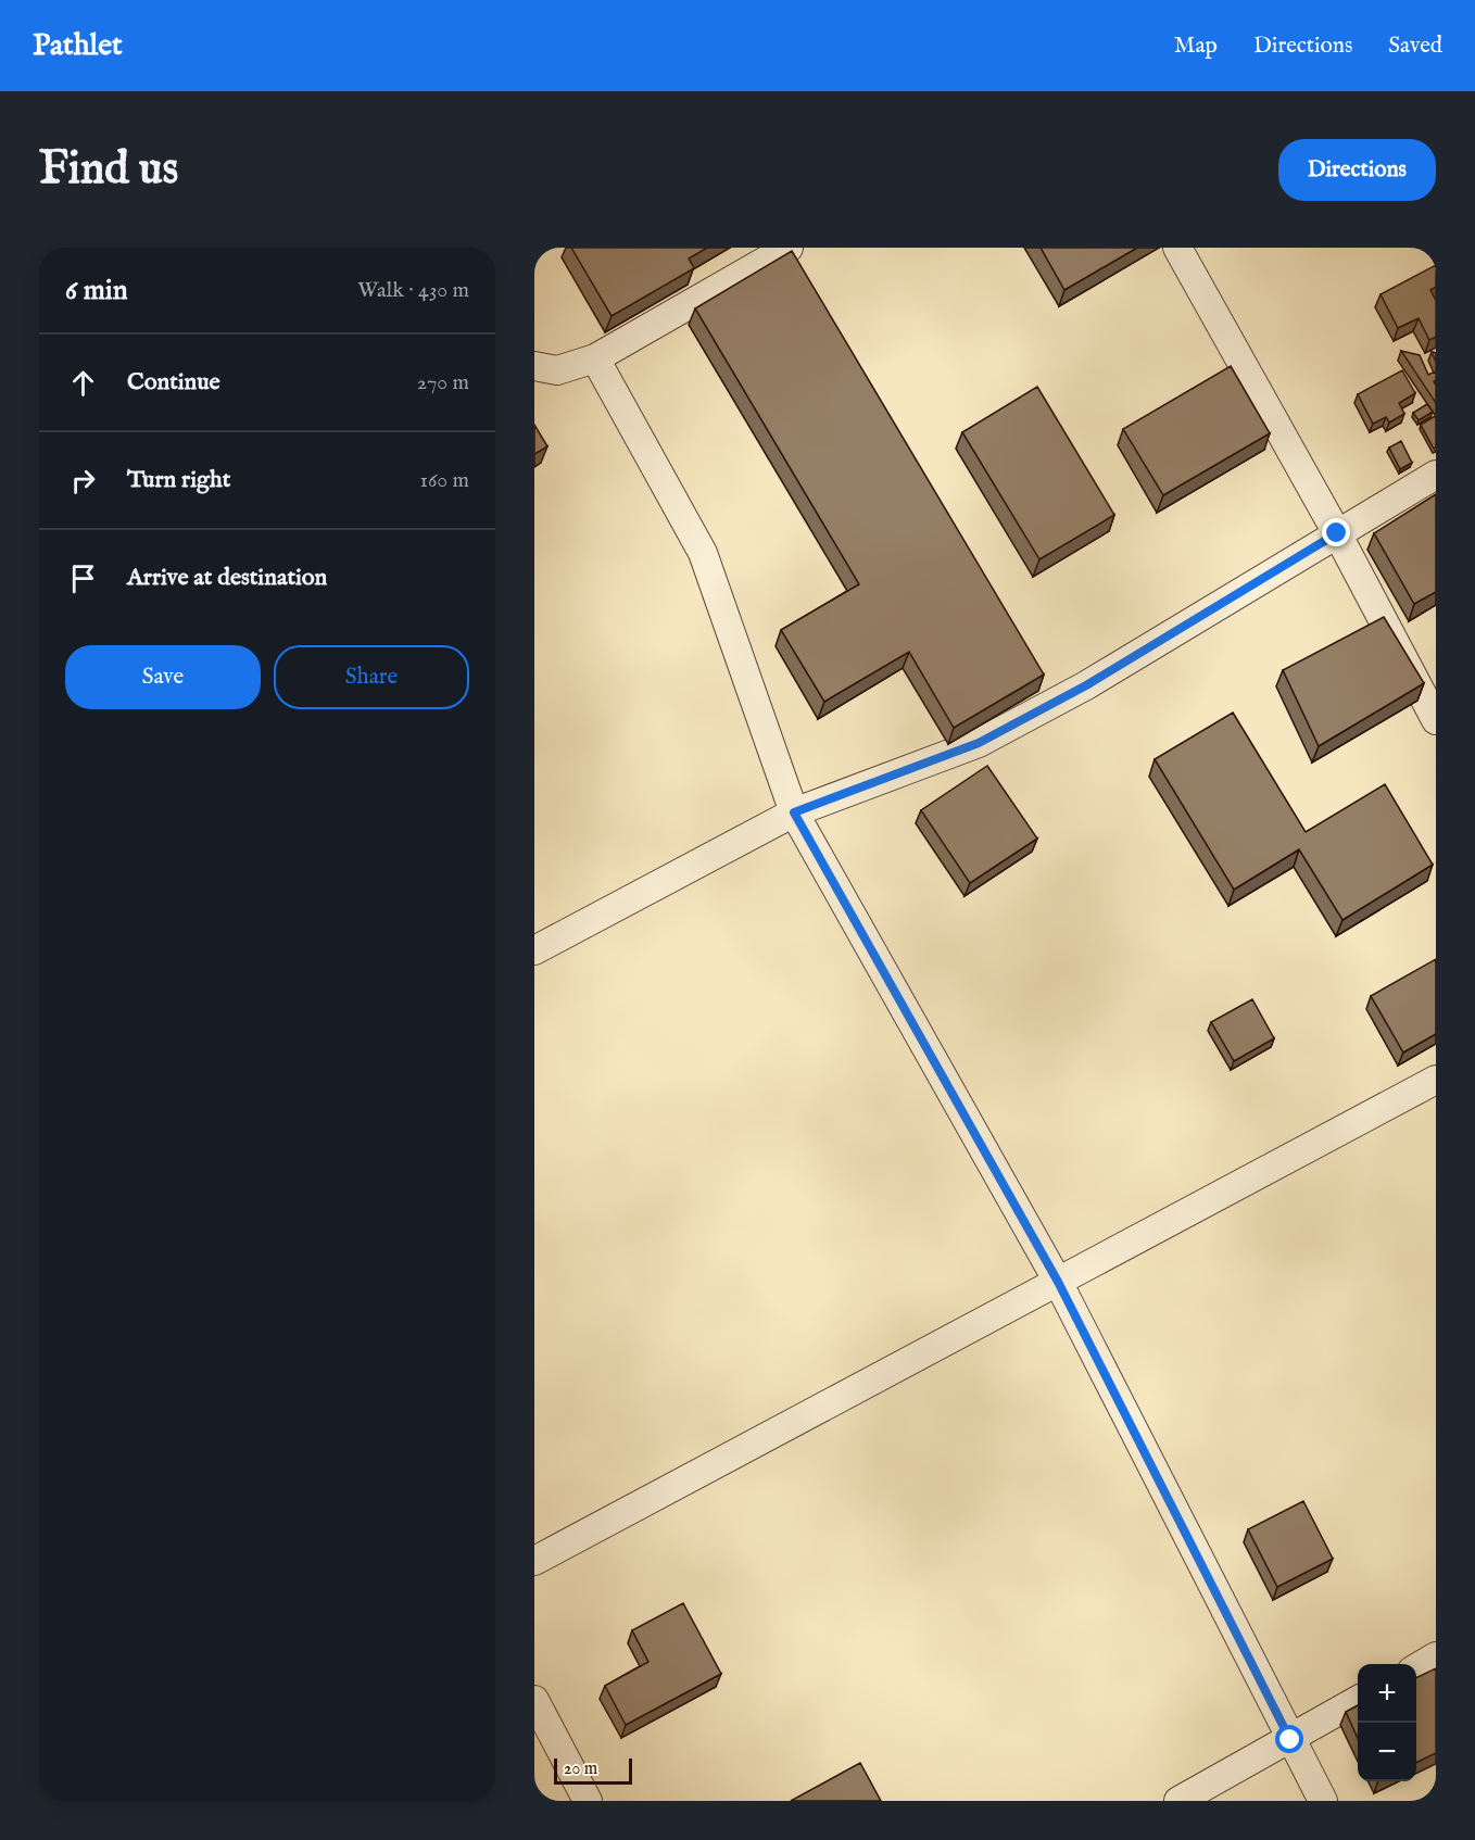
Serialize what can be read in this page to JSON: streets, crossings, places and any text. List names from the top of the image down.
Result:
{
  "scale_bar": "20 m",
  "page": {
    "header": "Pathlet",
    "nav": ["Map", "Directions", "Saved"],
    "buttons": [
      "Directions",
      ["Save", "Share"]
    ],
    "title": "Find us",
    "heading": ["6 min", "Walk · 430 m"],
    "list": [
      ["Continue", "270 m"],
      ["Turn right", "160 m"],
      "Arrive at destination"
    ],
    "map_buttons": ["+", "−"],
    "scale": "20 m"
  }
}
